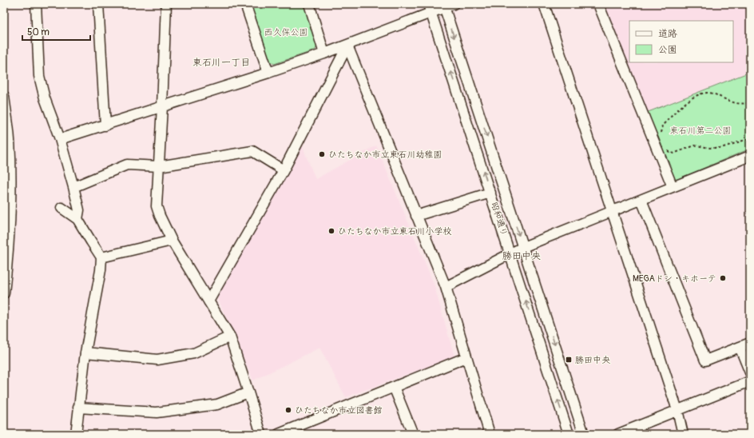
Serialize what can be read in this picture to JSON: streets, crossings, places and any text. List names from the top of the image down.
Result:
{
  "streets": {
    "street": ["昭和通り"]
  },
  "districts": ["東石川一丁目", "勝田中央"],
  "parks": ["西久保公園", "東石川第二公園"],
  "places": {
    "other": [
      "ひたちなか市立東石川幼稚園",
      "ひたちなか市立東石川小学校",
      "MEGAドン・キホーテ",
      "ひたちなか市立図書館"
    ],
    "transit": ["勝田中央"]
  },
  "legend": ["道路", "公園"],
  "scale_bar": "50 m"
}
